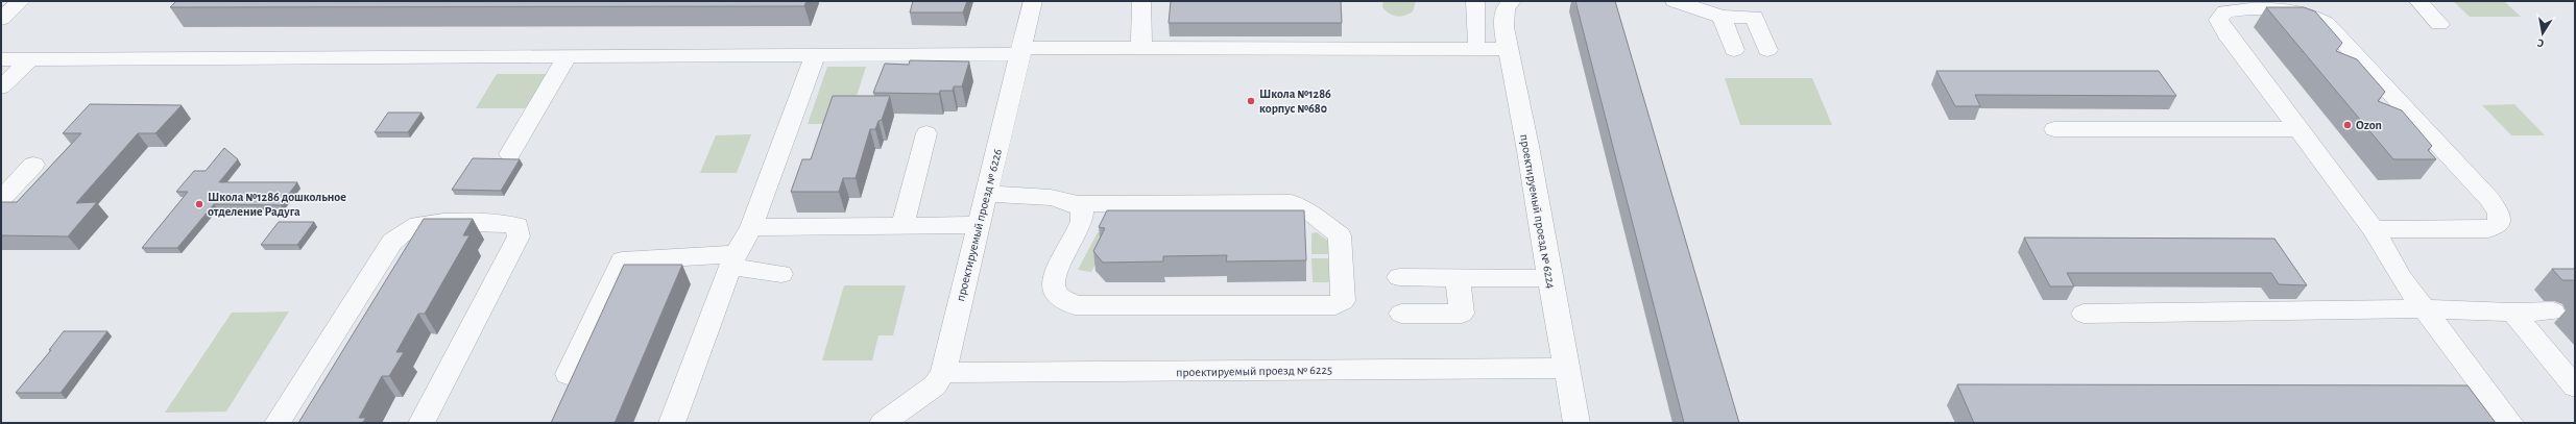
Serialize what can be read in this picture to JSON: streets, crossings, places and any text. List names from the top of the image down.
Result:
{
  "streets": {
    "street": ["проектируемый проезд № 6224", "проектируемый проезд № 6226", "проектируемый проезд № 6225"]
  },
  "crossings": [
    ["проектируемый проезд № 6224", "проектируемый проезд № 6225"],
    ["проектируемый проезд № 6226", "проектируемый проезд № 6225"]
  ],
  "places": ["Школа №1286 корпус №680", "Ozon", "Школа №1286 дошкольное отделение Радуга"],
  "north": "bottom"
}
